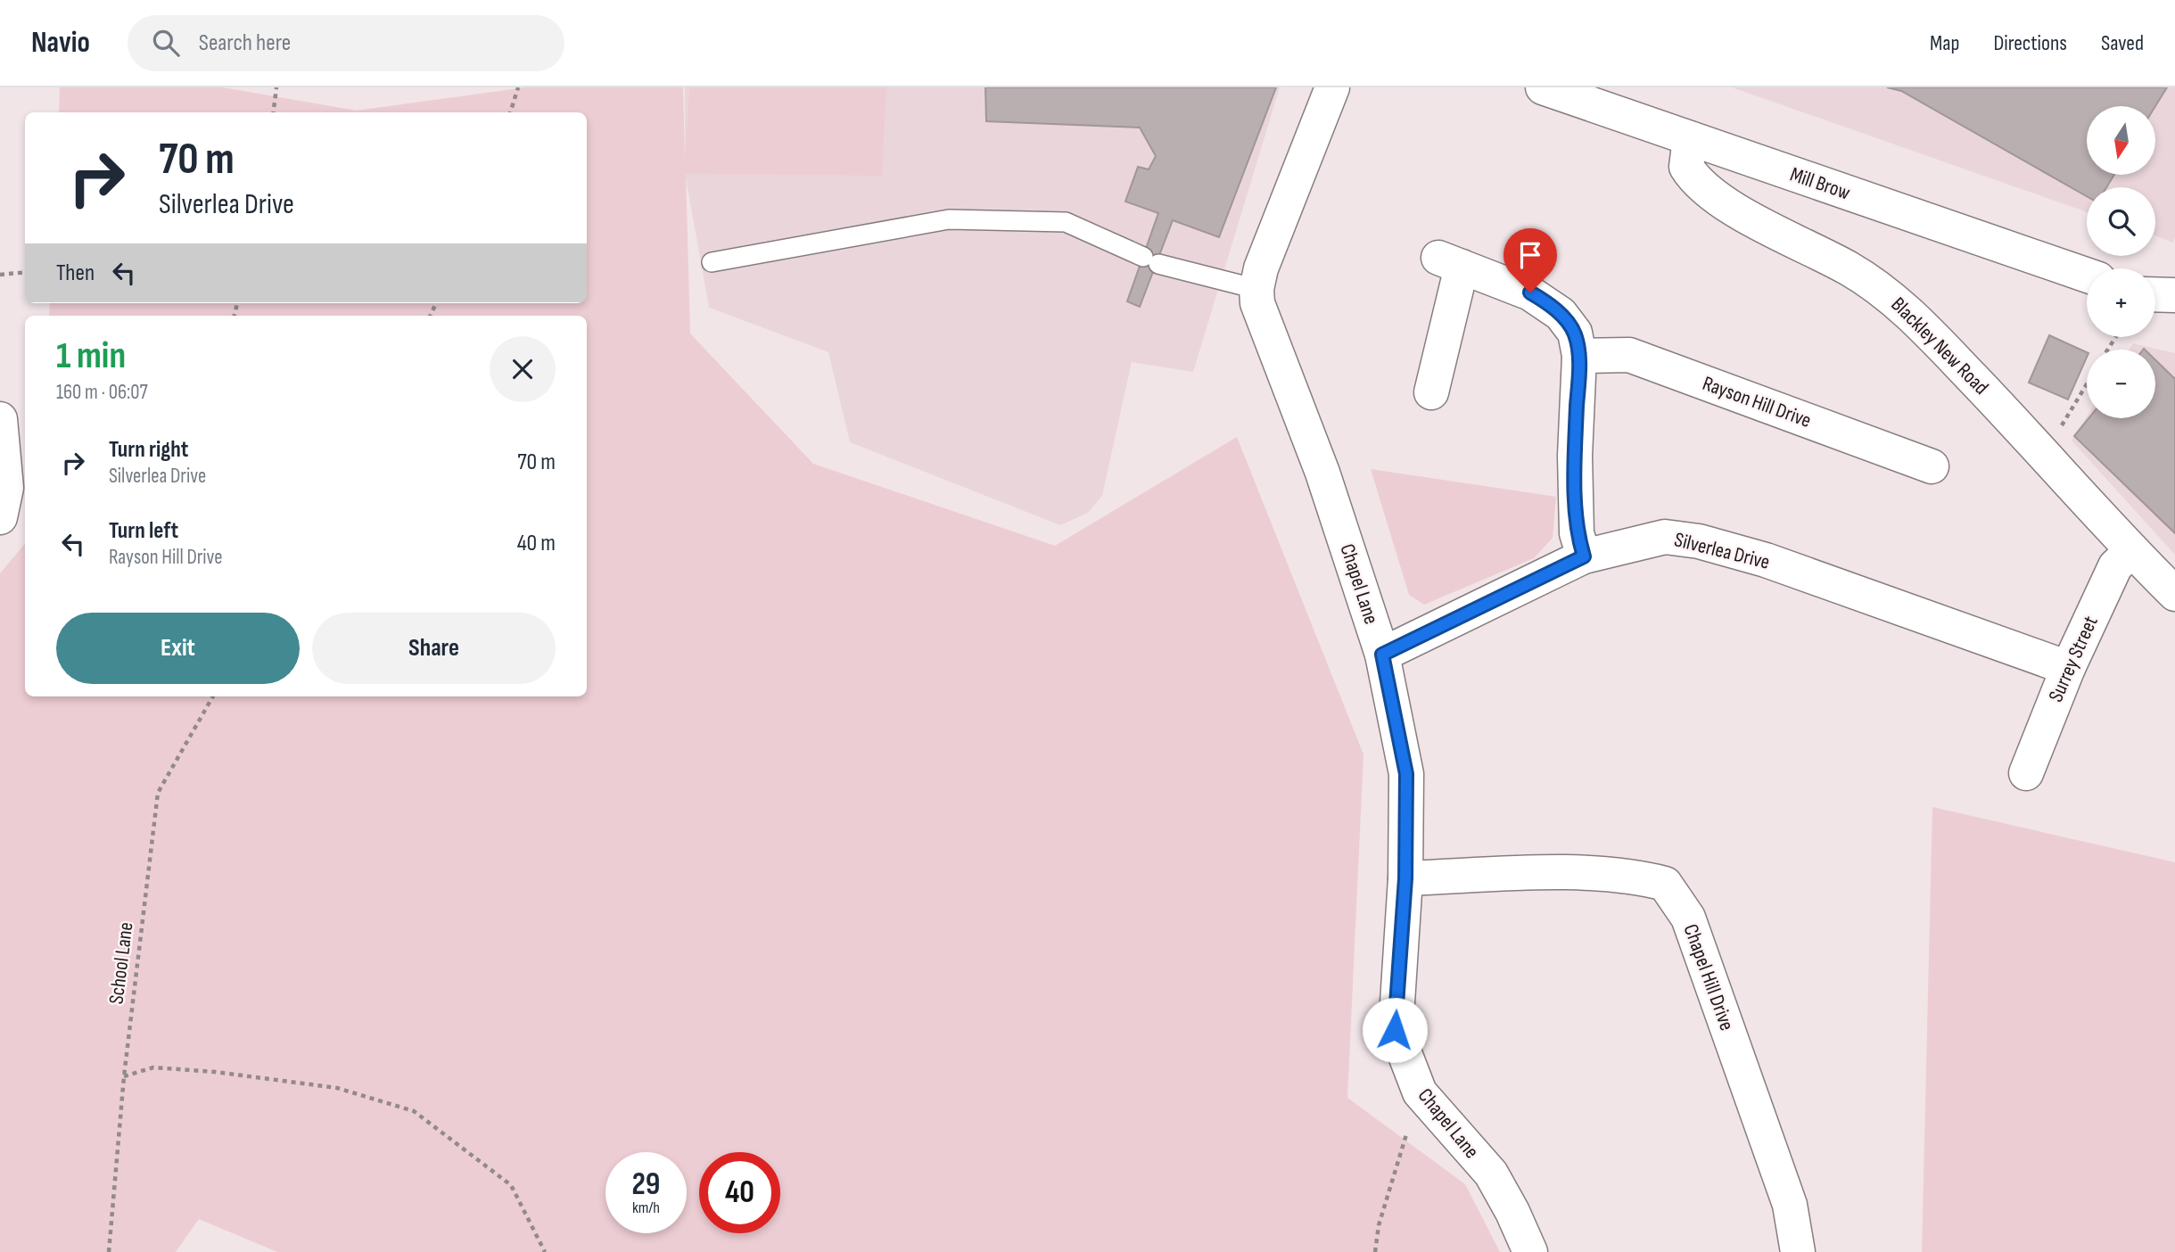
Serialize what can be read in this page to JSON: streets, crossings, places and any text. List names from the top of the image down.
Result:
{
  "streets": {
    "street": [
      "Mill Brow",
      "Blackley New Road",
      "Rayson Hill Drive",
      "Silverlea Drive",
      "Chapel Lane",
      "Surrey Street",
      "Chapel Hill Drive"
    ],
    "path": ["School Lane"]
  },
  "crossings": [
    ["Mill Brow", "Blackley New Road"],
    ["Blackley New Road", "Surrey Street"],
    ["Silverlea Drive", "Chapel Lane"],
    ["Silverlea Drive", "Surrey Street"],
    ["Chapel Lane", "Chapel Hill Drive"]
  ],
  "north": "bottom",
  "page": {
    "header": "Navio",
    "search": "Search here",
    "nav": ["Map", "Directions", "Saved"],
    "map_buttons": ["+", "−"],
    "turn": ["70 m", "Silverlea Drive"],
    "then": "Then",
    "heading": ["1 min", "160 m · 06:07"],
    "list": [
      {
        "name": "Turn right",
        "note": "Silverlea Drive",
        "value": "70 m"
      },
      {
        "name": "Turn left",
        "note": "Rayson Hill Drive",
        "value": "40 m"
      }
    ],
    "buttons": ["Exit", "Share"],
    "speed": "29 km/h",
    "limit": "40"
  }
}
